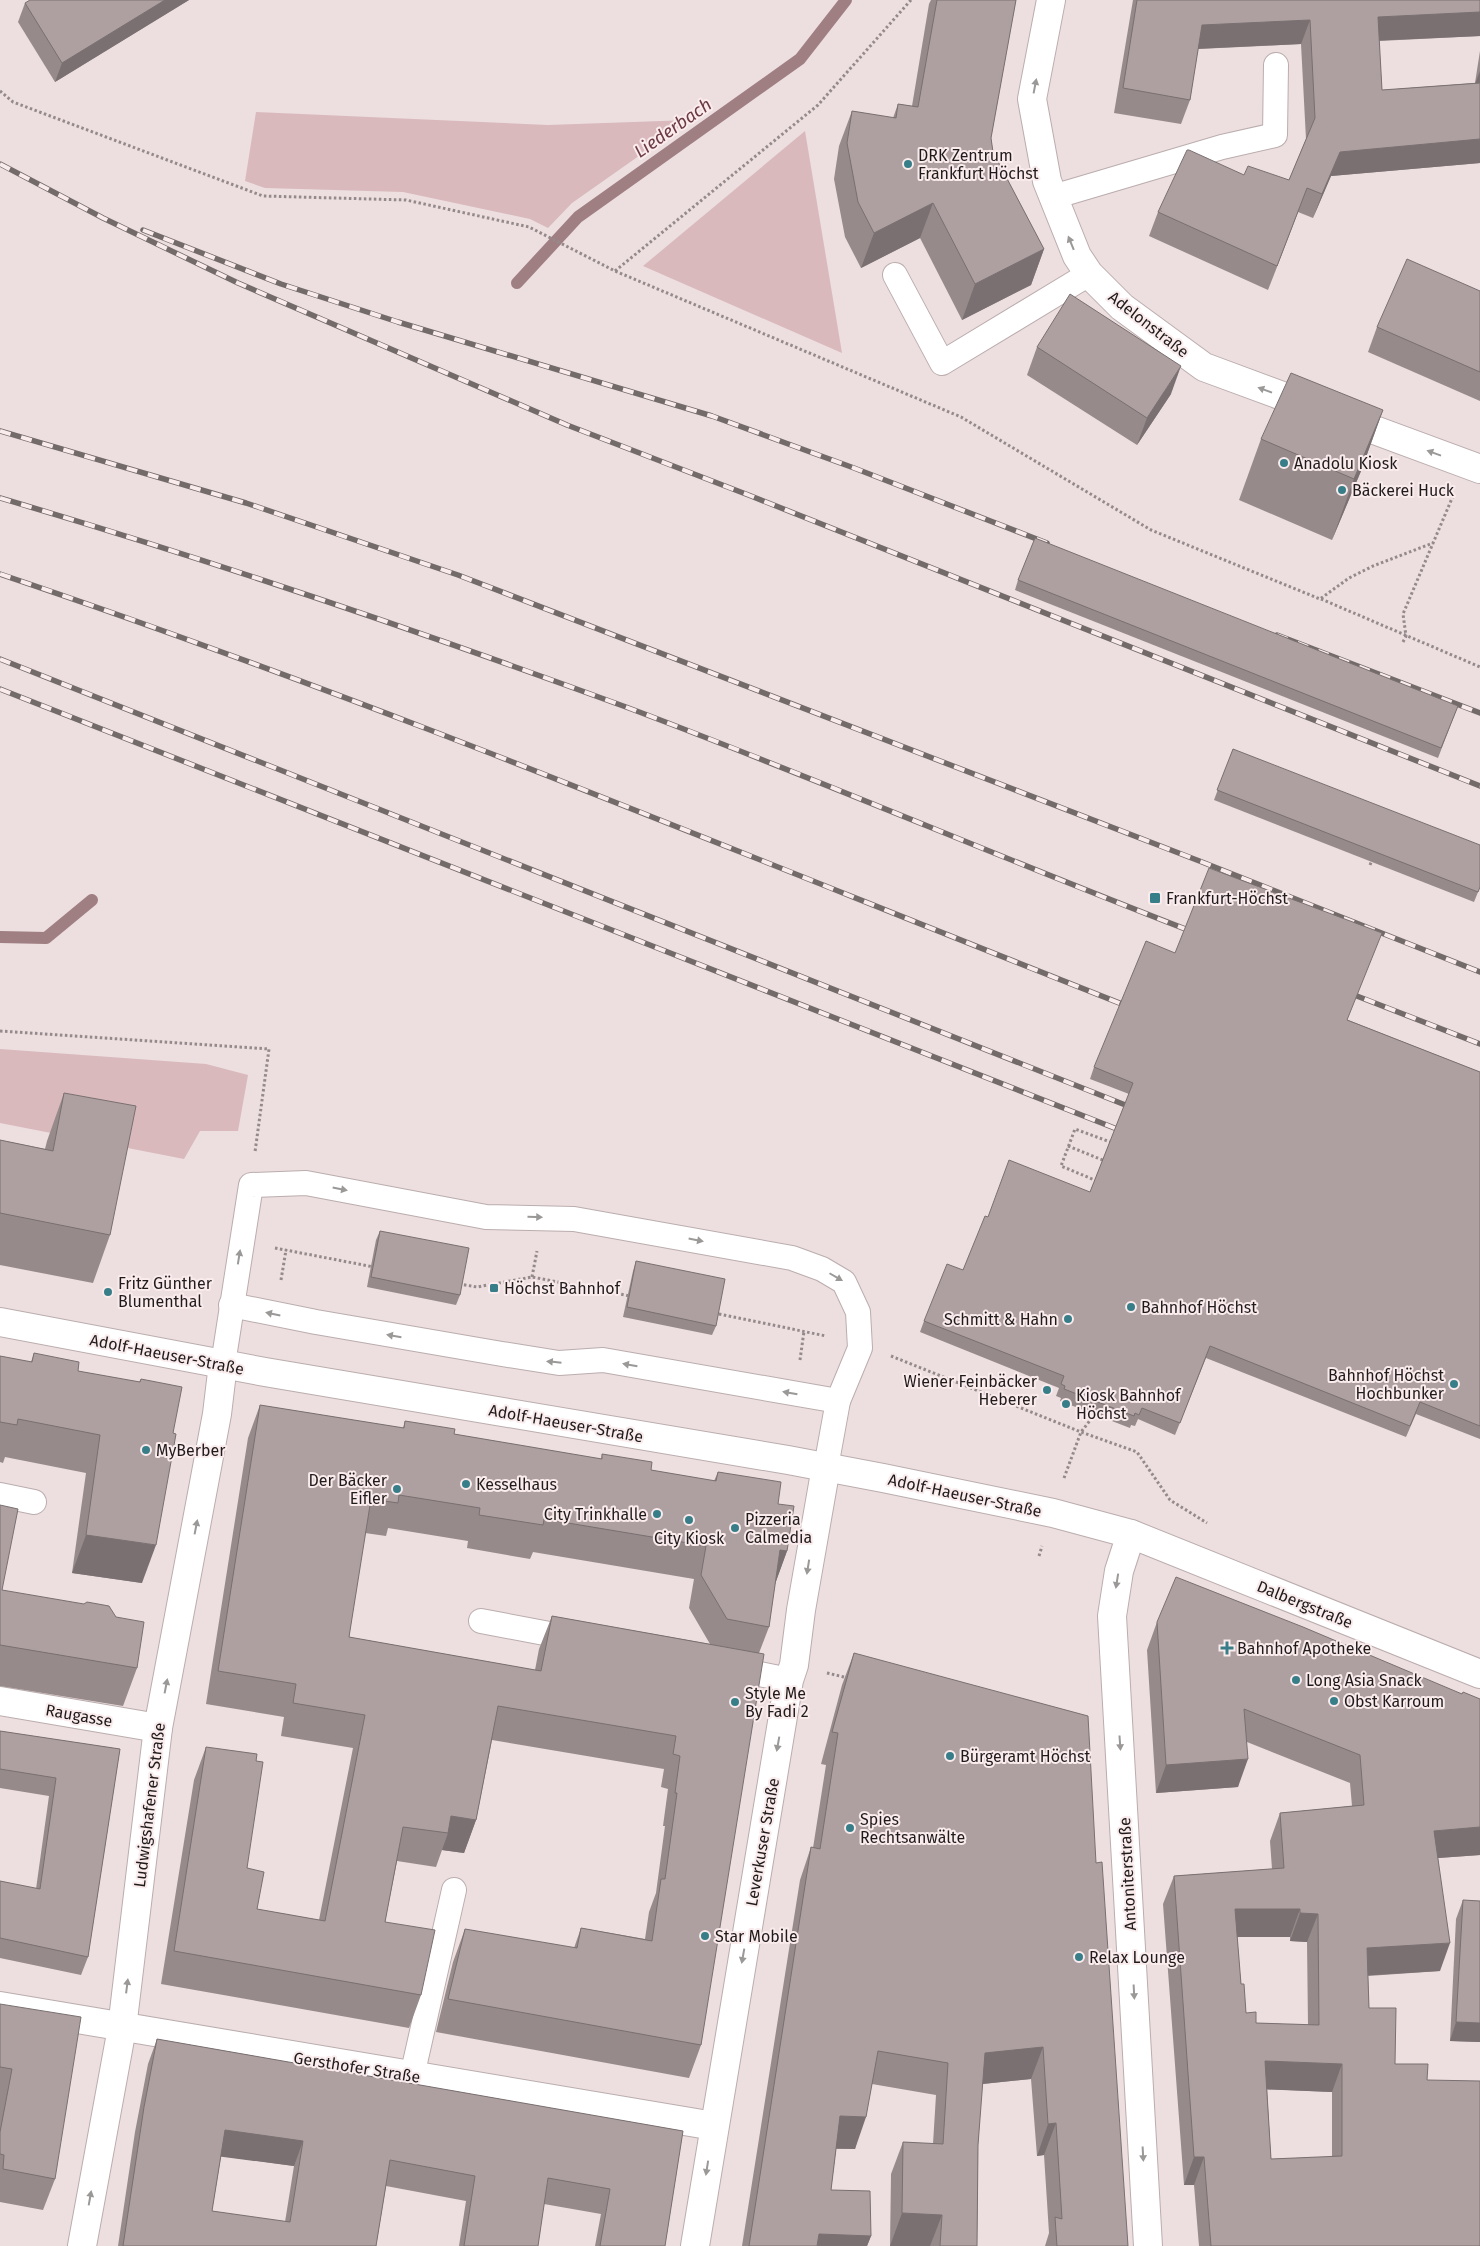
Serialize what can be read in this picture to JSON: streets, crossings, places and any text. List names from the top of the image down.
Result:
{
  "streets": {
    "street": [
      "Adelonstraße",
      "Adolf-Haeuser-Straße",
      "Dalbergstraße",
      "Raugasse",
      "Ludwigshafener Straße",
      "Leverkuser Straße",
      "Antoniterstraße",
      "Gersthofer Straße"
    ]
  },
  "crossings": [
    ["Adolf-Haeuser-Straße", "Dalbergstraße"],
    ["Adolf-Haeuser-Straße", "Ludwigshafener Straße"],
    ["Adolf-Haeuser-Straße", "Leverkuser Straße"],
    ["Adolf-Haeuser-Straße", "Antoniterstraße"],
    ["Dalbergstraße", "Antoniterstraße"],
    ["Raugasse", "Ludwigshafener Straße"],
    ["Ludwigshafener Straße", "Gersthofer Straße"],
    ["Leverkuser Straße", "Gersthofer Straße"]
  ],
  "one_way": [
    "Adelonstraße",
    "Ludwigshafener Straße",
    "Leverkuser Straße",
    "Antoniterstraße"
  ],
  "water": ["Liederbach"],
  "places": {
    "other": [
      "DRK Zentrum Frankfurt Höchst",
      "Anadolu Kiosk",
      "Bäckerei Huck",
      "Fritz Günther Blumenthal",
      "Bahnhof Höchst",
      "Schmitt & Hahn",
      "Bahnhof Höchst Hochbunker",
      "Wiener Feinbäcker Heberer",
      "Kiosk Bahnhof Höchst",
      "MyBerber",
      "Kesselhaus",
      "Der Bäcker Eifler",
      "City Trinkhalle",
      "City Kiosk",
      "Pizzeria Calmedia",
      "Long Asia Snack",
      "Obst Karroum",
      "Style Me By Fadi 2",
      "Bürgeramt Höchst",
      "Spies Rechtsanwälte",
      "Star Mobile",
      "Relax Lounge"
    ],
    "transit": ["Frankfurt-Höchst", "Höchst Bahnhof"],
    "health": ["Bahnhof Apotheke"]
  }
}
